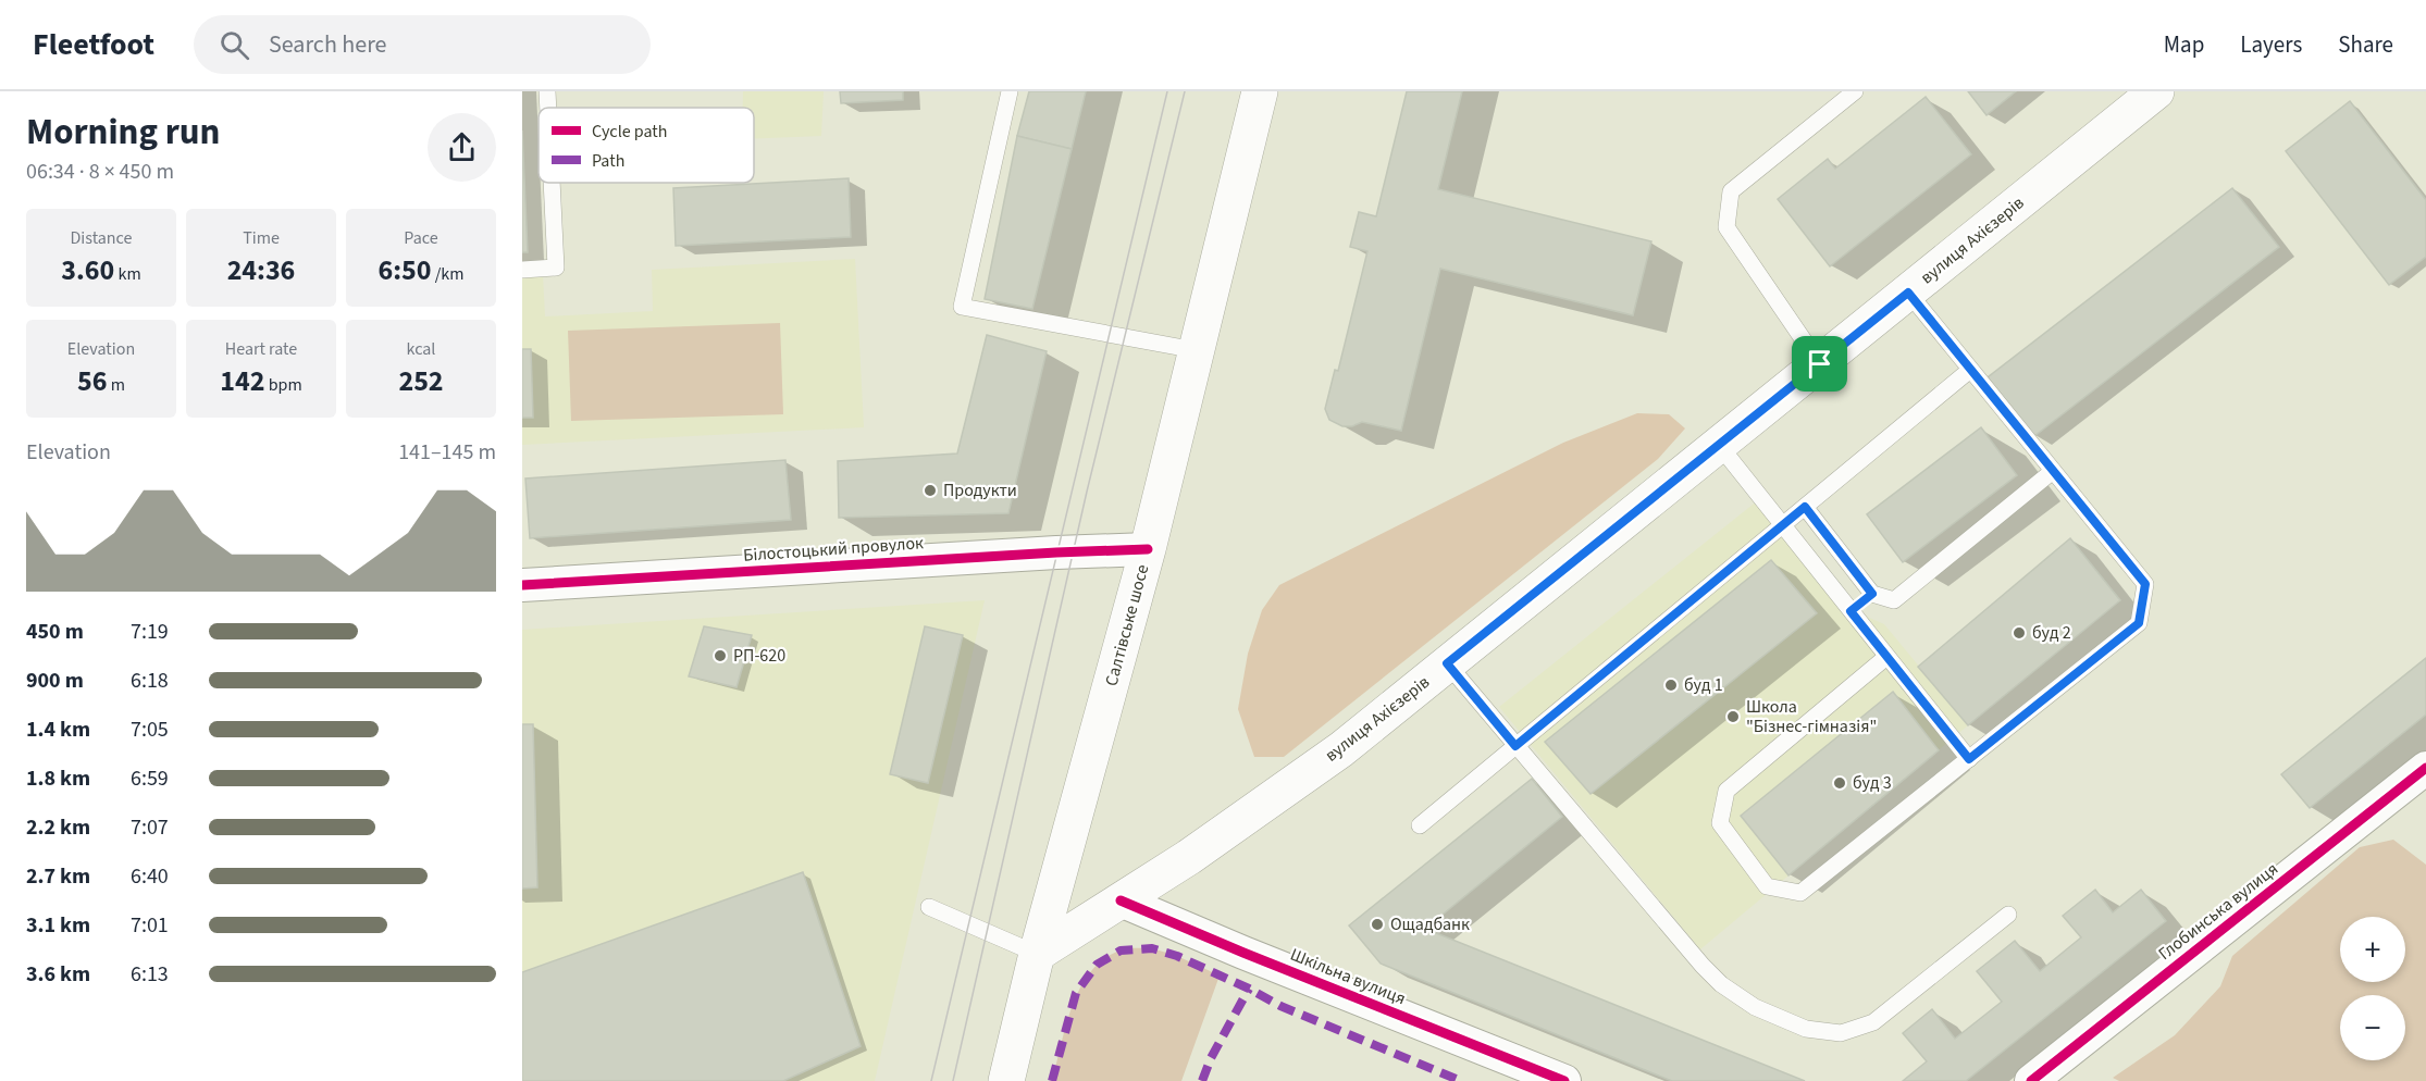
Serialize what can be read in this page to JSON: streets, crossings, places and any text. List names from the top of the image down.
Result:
{
  "streets": {
    "main road": ["вулиця Ахієзерів", "Салтівське шосе"],
    "street": ["Білостоцький провулок", "Глобинська вулиця", "Шкільна вулиця"]
  },
  "crossings": [
    ["вулиця Ахієзерів", "Салтівське шосе"],
    ["вулиця Ахієзерів", "Шкільна вулиця"],
    ["Білостоцький провулок", "Салтівське шосе"]
  ],
  "places": [
    "Продукти",
    "буд 2",
    "РП-620",
    "буд 1",
    "Школа \"Бізнес-гімназія\"",
    "буд 3",
    "Ощадбанк"
  ],
  "legend": ["Cycle path", "Path"],
  "page": {
    "header": "Fleetfoot",
    "search": "Search here",
    "nav": ["Map", "Layers", "Share"],
    "heading": ["Morning run", "06:34 · 8 × 450 m"],
    "stats": [
      ["Distance", "3.60 km"],
      ["Time", "24:36"],
      ["Pace", "6:50 /km"],
      ["Elevation", "56 m"],
      ["Heart rate", "142 bpm"],
      ["kcal", "252"]
    ],
    "chart": ["Elevation", "141–145 m"],
    "list": [
      {
        "name": "450 m",
        "note": "7:19"
      },
      {
        "name": "900 m",
        "note": "6:18"
      },
      {
        "name": "1.4 km",
        "note": "7:05"
      },
      {
        "name": "1.8 km",
        "note": "6:59"
      },
      {
        "name": "2.2 km",
        "note": "7:07"
      },
      {
        "name": "2.7 km",
        "note": "6:40"
      },
      {
        "name": "3.1 km",
        "note": "7:01"
      },
      {
        "name": "3.6 km",
        "note": "6:13"
      }
    ],
    "map_buttons": ["+", "−"]
  }
}
